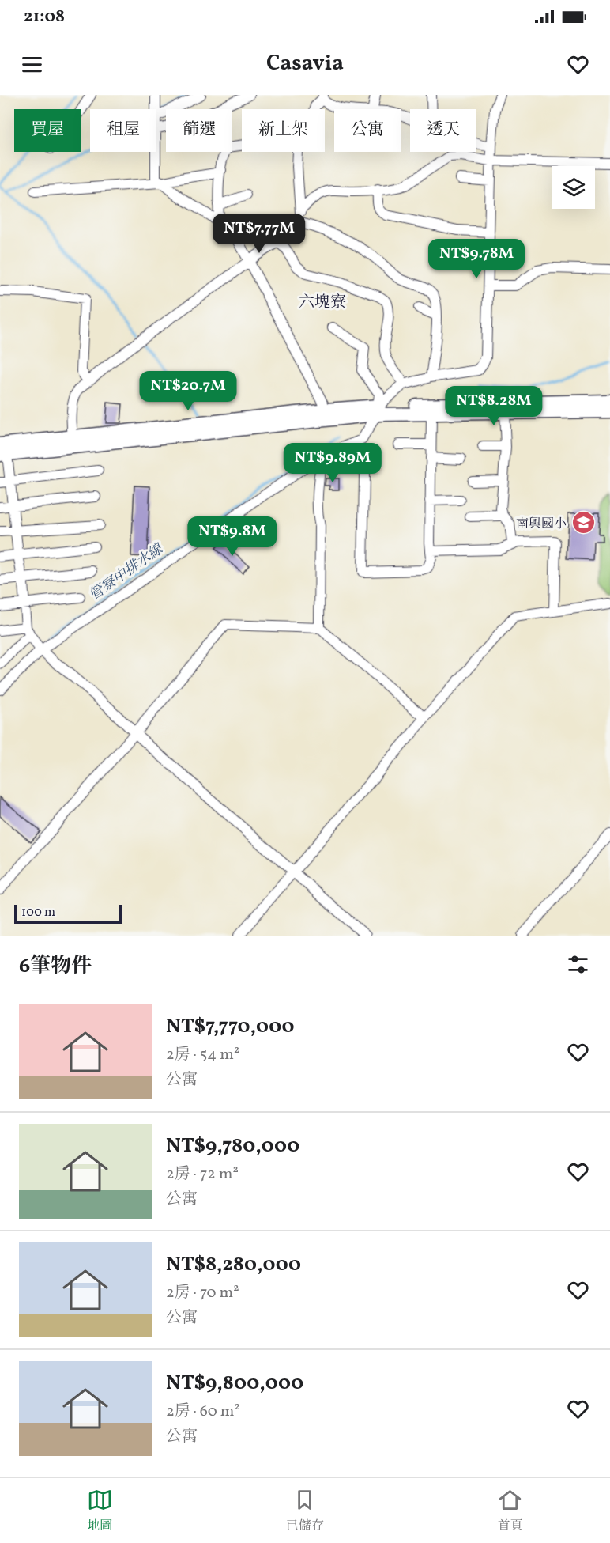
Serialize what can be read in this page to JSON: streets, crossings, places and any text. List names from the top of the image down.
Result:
{
  "districts": ["六塊寮"],
  "water": ["管寮中排水線"],
  "places": {
    "school or university": ["南興國小"]
  },
  "scale_bar": "100 m",
  "page": {
    "status": "21:08",
    "header": "Casavia",
    "chip": [
      "買屋",
      "租屋",
      "篩選",
      "新上架",
      "公寓",
      "透天"
    ],
    "price": [
      "NT$7.77M",
      "NT$9.78M",
      "NT$20.7M",
      "NT$8.28M",
      "NT$9.89M",
      "NT$9.8M"
    ],
    "scale": "100 m",
    "heading": "6筆物件",
    "list": [
      {
        "name": "NT$7,770,000",
        "note": "2房 · 54 m² · 公寓"
      },
      {
        "name": "NT$9,780,000",
        "note": "2房 · 72 m² · 公寓"
      },
      {
        "name": "NT$8,280,000",
        "note": "2房 · 70 m² · 公寓"
      },
      {
        "name": "NT$9,800,000",
        "note": "2房 · 60 m² · 公寓"
      }
    ],
    "tabs": ["地圖", "已儲存", "首頁"]
  }
}
